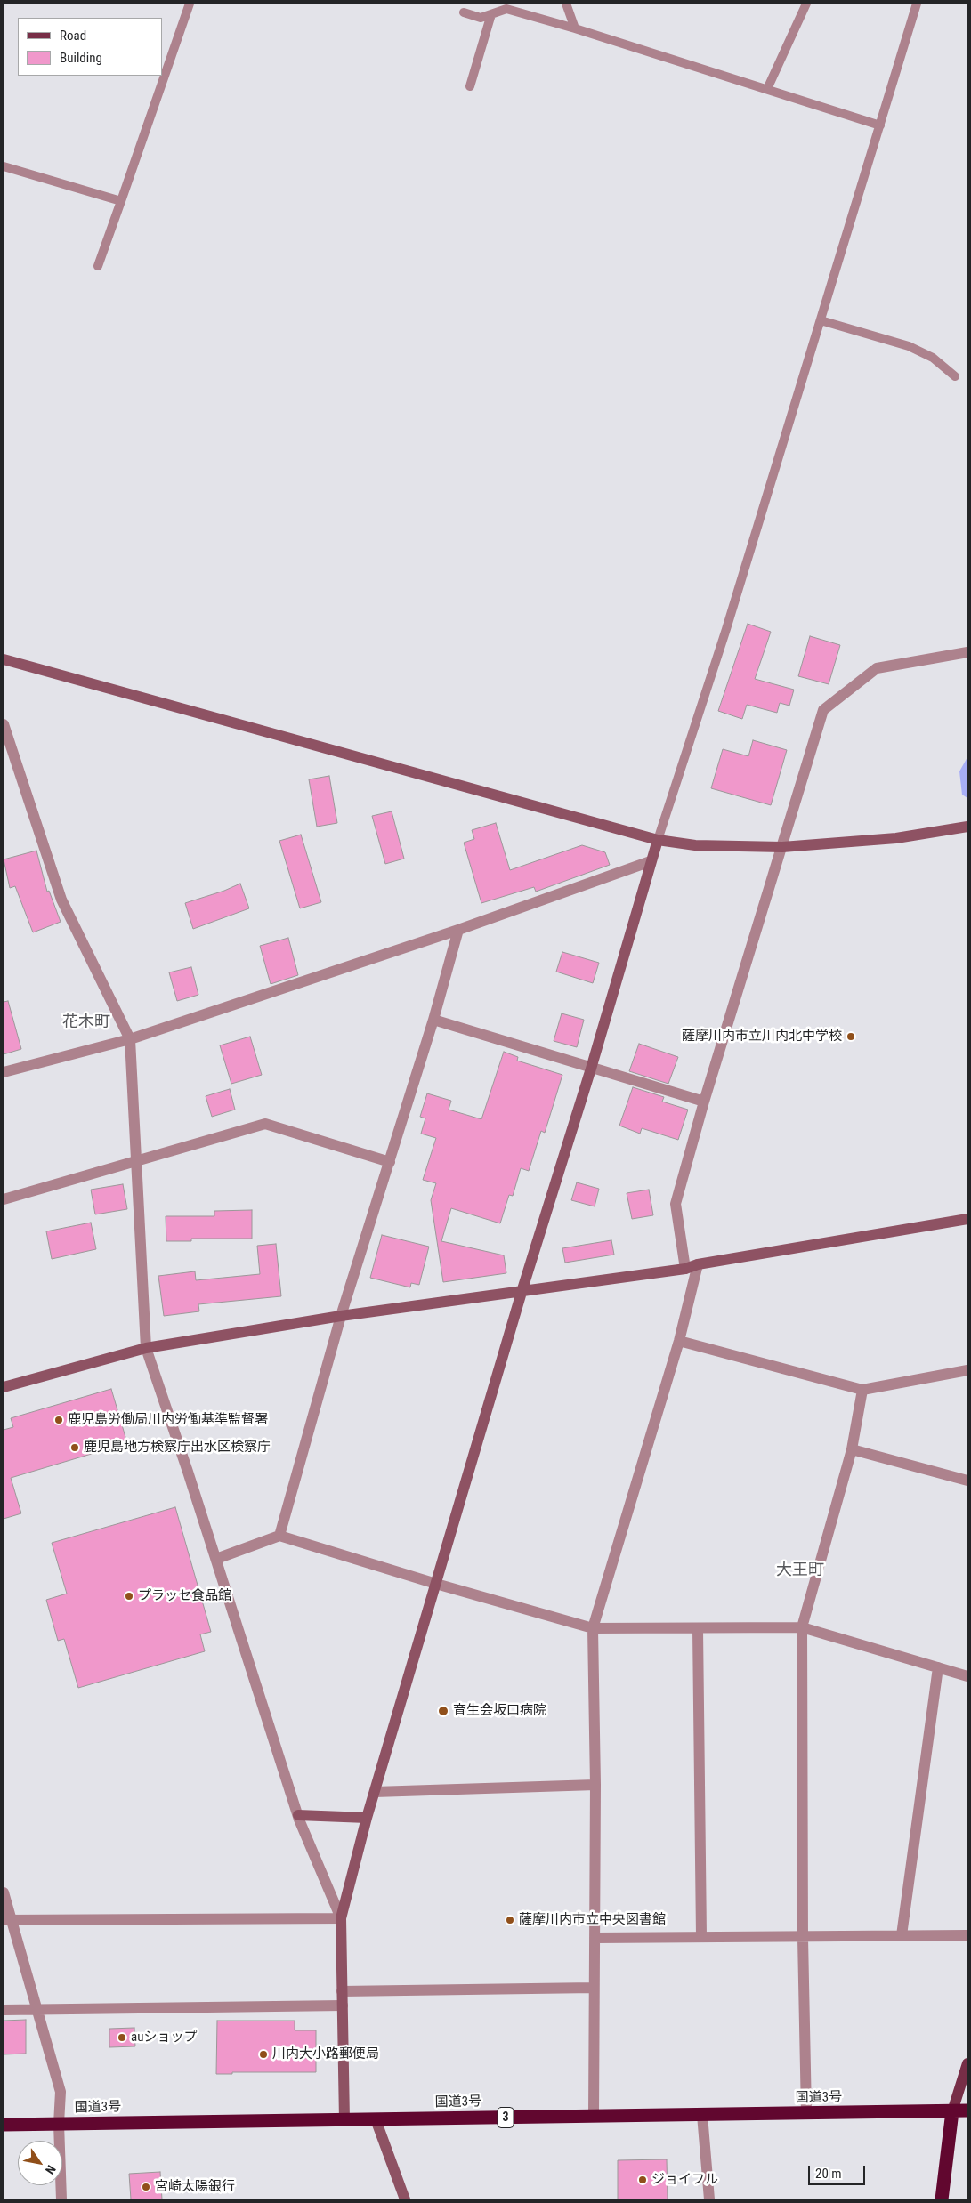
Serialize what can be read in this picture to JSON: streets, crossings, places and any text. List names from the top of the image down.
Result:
{
  "streets": {
    "highway": ["国道3号", "3"]
  },
  "districts": ["花木町", "大王町"],
  "places": [
    "薩摩川内市立川内北中学校",
    "鹿児島労働局川内労働基準監督署",
    "鹿児島地方検察庁出水区検察庁",
    "プラッセ食品館",
    "育生会坂口病院",
    "薩摩川内市立中央図書館",
    "auショップ",
    "川内大小路郵便局",
    "ジョイフル",
    "宮崎太陽銀行"
  ],
  "legend": ["Road", "Building"],
  "scale_bar": "20 m",
  "north": "bottom right"
}
